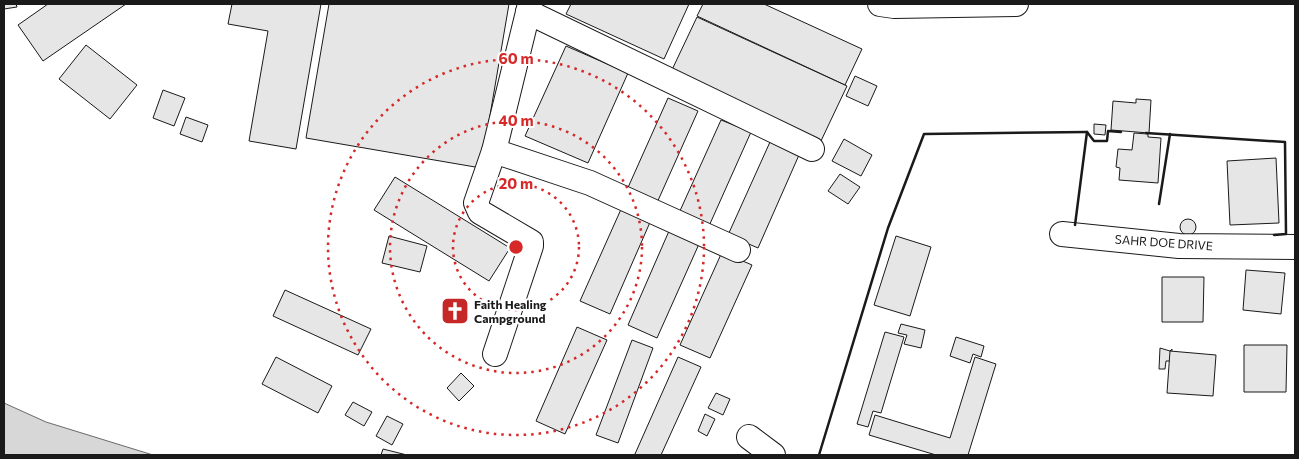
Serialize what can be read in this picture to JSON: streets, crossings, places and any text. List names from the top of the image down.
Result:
{
  "streets": {
    "street": ["SAHR DOE DRIVE"]
  },
  "places": {
    "church": ["Faith Healing Campground"]
  },
  "rings": ["60 m", "40 m", "20 m"]
}
